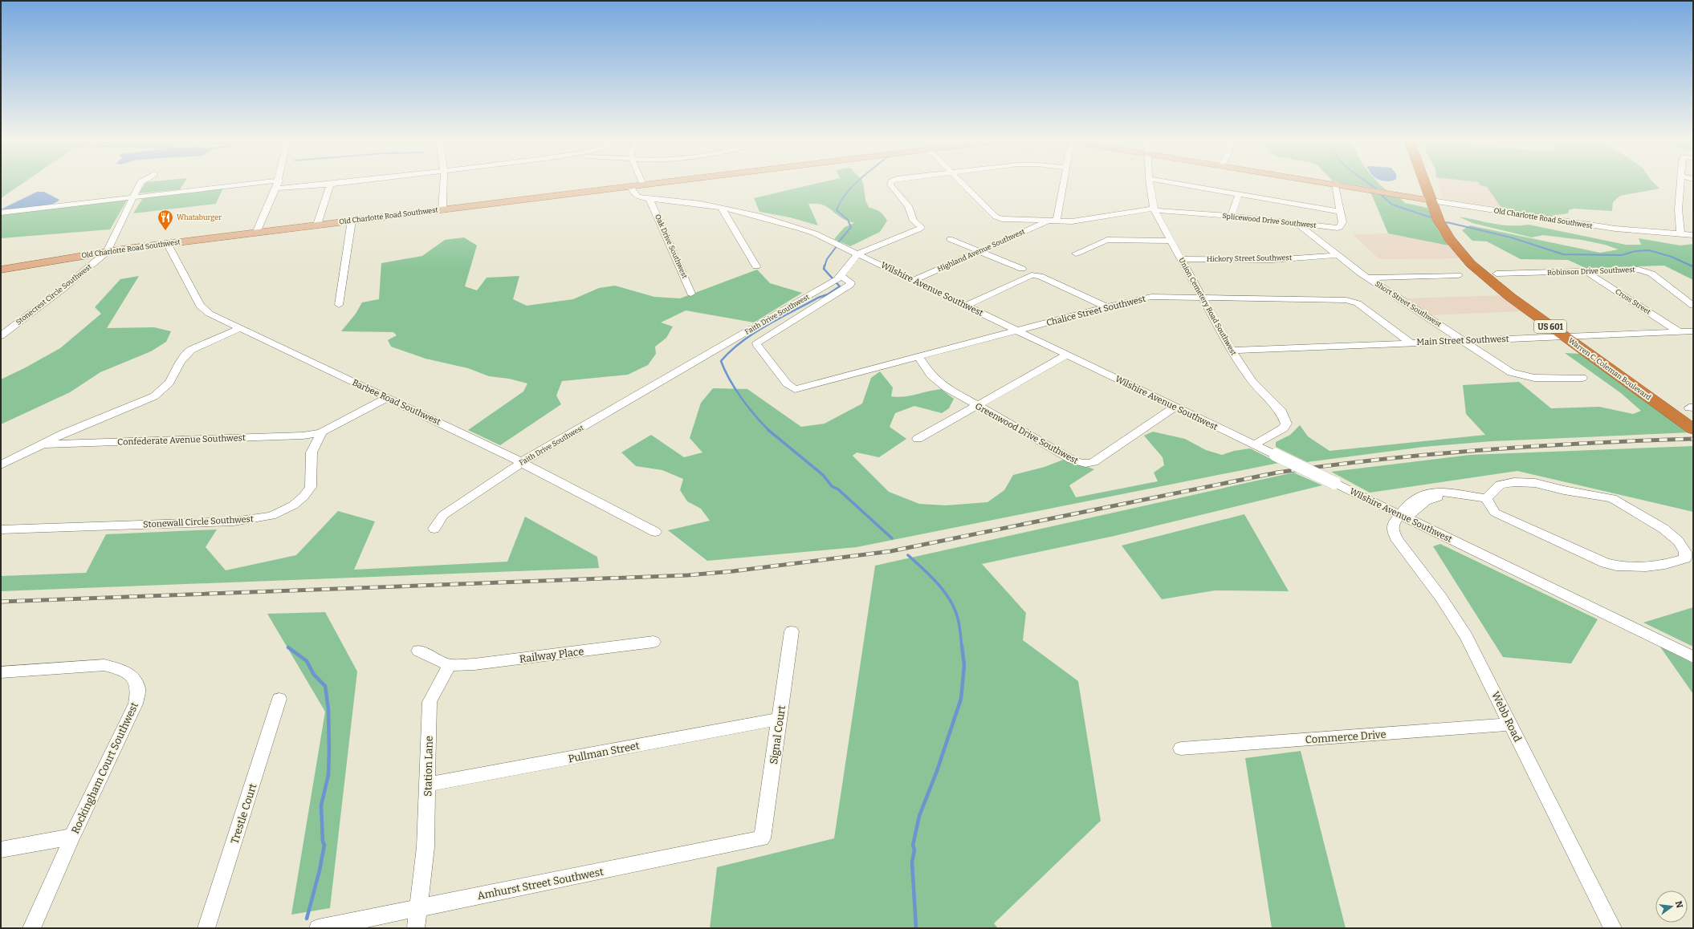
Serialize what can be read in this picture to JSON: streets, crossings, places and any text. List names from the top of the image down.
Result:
{
  "streets": {
    "highway": ["US 601", "Warren C. Coleman Boulevard"],
    "main road": ["Old Charlotte Road Southwest"],
    "street": [
      "Splicewood Drive Southwest",
      "Oak Drive Southwest",
      "Highland Avenue Southwest",
      "Hickory Street Southwest",
      "Robinson Drive Southwest",
      "Wilshire Avenue Southwest",
      "Stonecrest Circle Southwest",
      "Cross Street",
      "Short Street Southwest",
      "Union Cemetery Road Southwest",
      "Chalice Street Southwest",
      "Faith Drive Southwest",
      "Main Street Southwest",
      "Barbee Road Southwest",
      "Greenwood Drive Southwest",
      "Confederate Avenue Southwest",
      "Stonewall Circle Southwest",
      "Railway Place",
      "Webb Road",
      "Signal Court",
      "Commerce Drive",
      "Pullman Street",
      "Station Lane",
      "Rockingham Court Southwest",
      "Trestle Court",
      "Amhurst Street Southwest"
    ]
  },
  "crossings": [
    ["Old Charlotte Road Southwest", "Splicewood Drive Southwest"],
    ["Old Charlotte Road Southwest", "Wilshire Avenue Southwest"],
    ["Old Charlotte Road Southwest", "Stonecrest Circle Southwest"],
    ["Old Charlotte Road Southwest", "Warren C. Coleman Boulevard"],
    ["Old Charlotte Road Southwest", "Barbee Road Southwest"],
    ["Splicewood Drive Southwest", "Highland Avenue Southwest"],
    ["Splicewood Drive Southwest", "Short Street Southwest"],
    ["Splicewood Drive Southwest", "Union Cemetery Road Southwest"],
    ["Oak Drive Southwest", "Wilshire Avenue Southwest"],
    ["Highland Avenue Southwest", "Wilshire Avenue Southwest"],
    ["Hickory Street Southwest", "Short Street Southwest"],
    ["Hickory Street Southwest", "Union Cemetery Road Southwest"],
    ["Robinson Drive Southwest", "Cross Street"],
    ["Wilshire Avenue Southwest", "Union Cemetery Road Southwest"],
    ["Wilshire Avenue Southwest", "Chalice Street Southwest"],
    ["Wilshire Avenue Southwest", "Faith Drive Southwest"],
    ["Wilshire Avenue Southwest", "Greenwood Drive Southwest"],
    ["Wilshire Avenue Southwest", "Webb Road"],
    ["Cross Street", "Main Street Southwest"],
    ["Short Street Southwest", "Main Street Southwest"],
    ["Union Cemetery Road Southwest", "Chalice Street Southwest"],
    ["Union Cemetery Road Southwest", "Main Street Southwest"],
    ["Chalice Street Southwest", "Faith Drive Southwest"],
    ["Chalice Street Southwest", "Main Street Southwest"],
    ["Chalice Street Southwest", "Greenwood Drive Southwest"],
    ["Faith Drive Southwest", "Barbee Road Southwest"],
    ["Main Street Southwest", "Warren C. Coleman Boulevard"],
    ["Confederate Avenue Southwest", "Stonewall Circle Southwest"],
    ["Railway Place", "Station Lane"],
    ["Webb Road", "Commerce Drive"],
    ["Signal Court", "Pullman Street"],
    ["Signal Court", "Amhurst Street Southwest"],
    ["Pullman Street", "Station Lane"],
    ["Station Lane", "Amhurst Street Southwest"]
  ],
  "places": {
    "restaurant": ["Whataburger"]
  },
  "north": "right"
}
